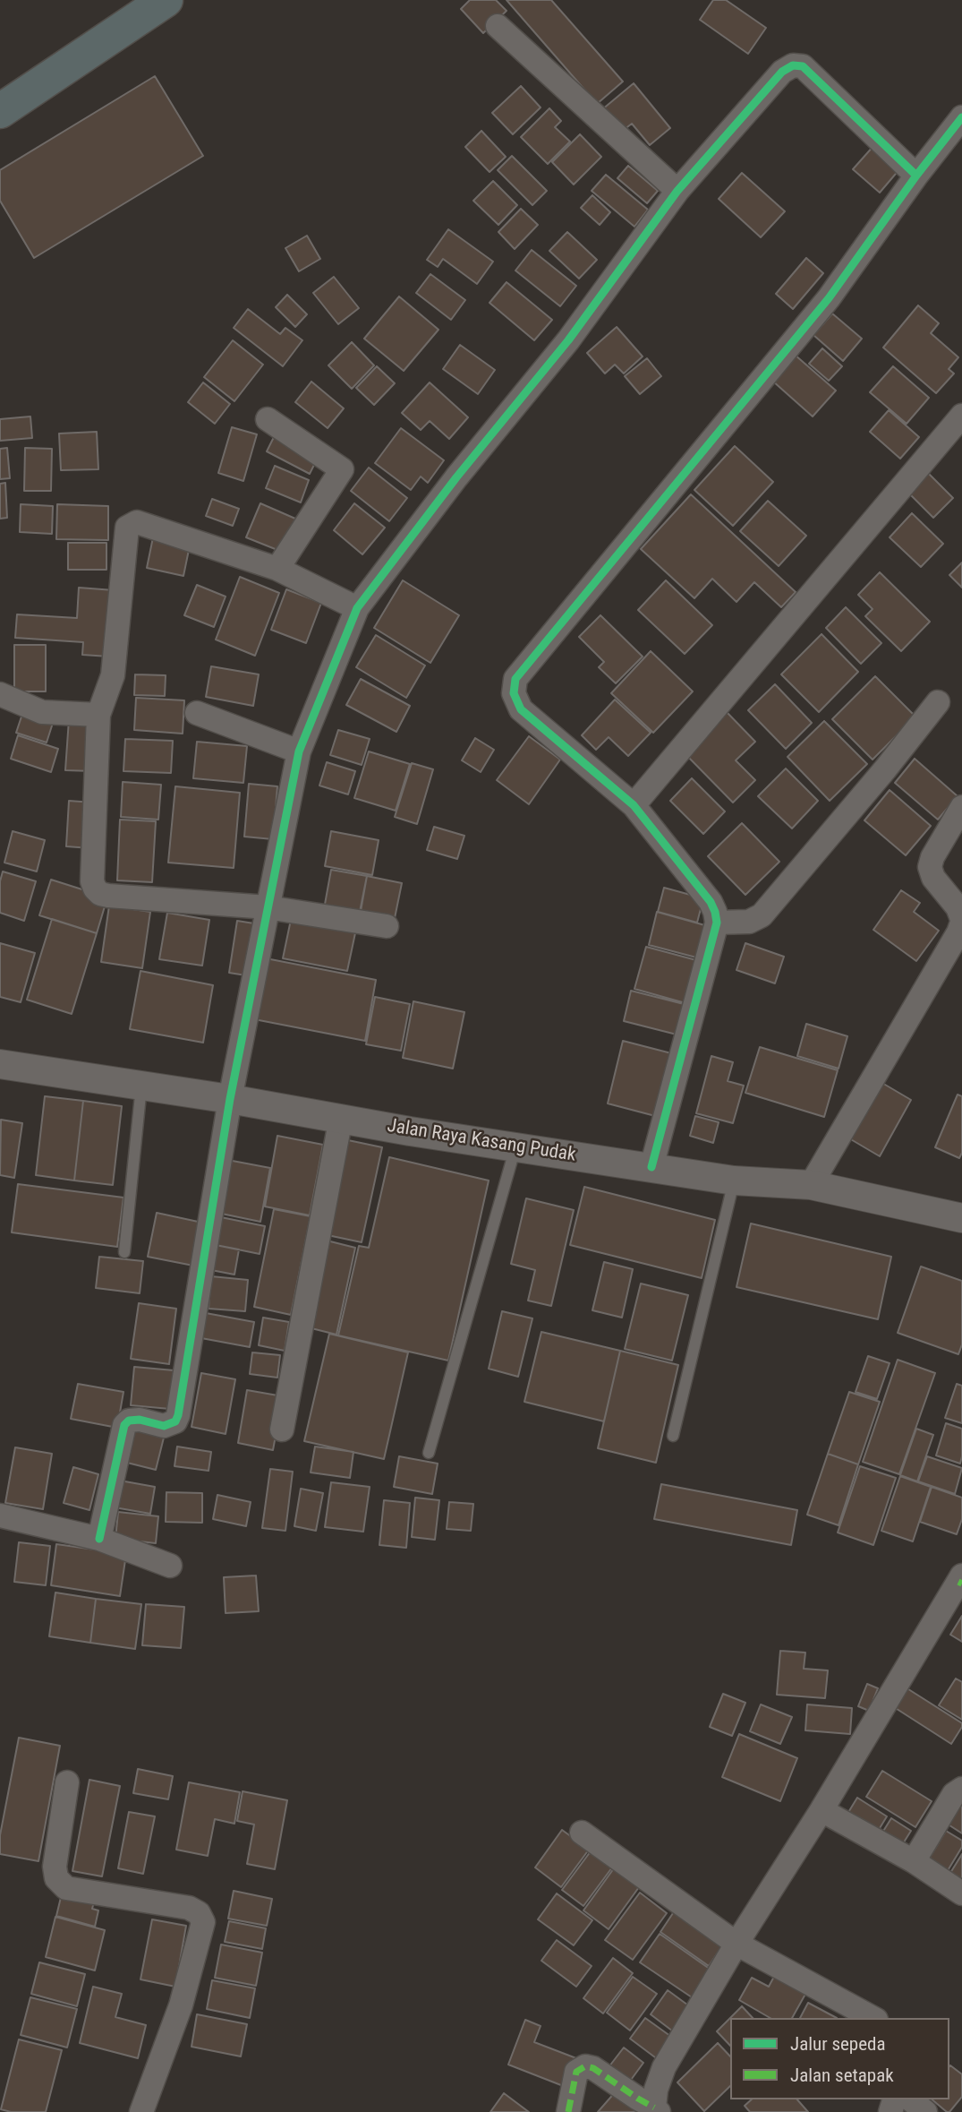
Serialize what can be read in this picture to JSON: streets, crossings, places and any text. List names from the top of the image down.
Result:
{
  "streets": {
    "street": ["Jalan Raya Kasang Pudak"]
  },
  "legend": ["Jalur sepeda", "Jalan setapak"]
}
